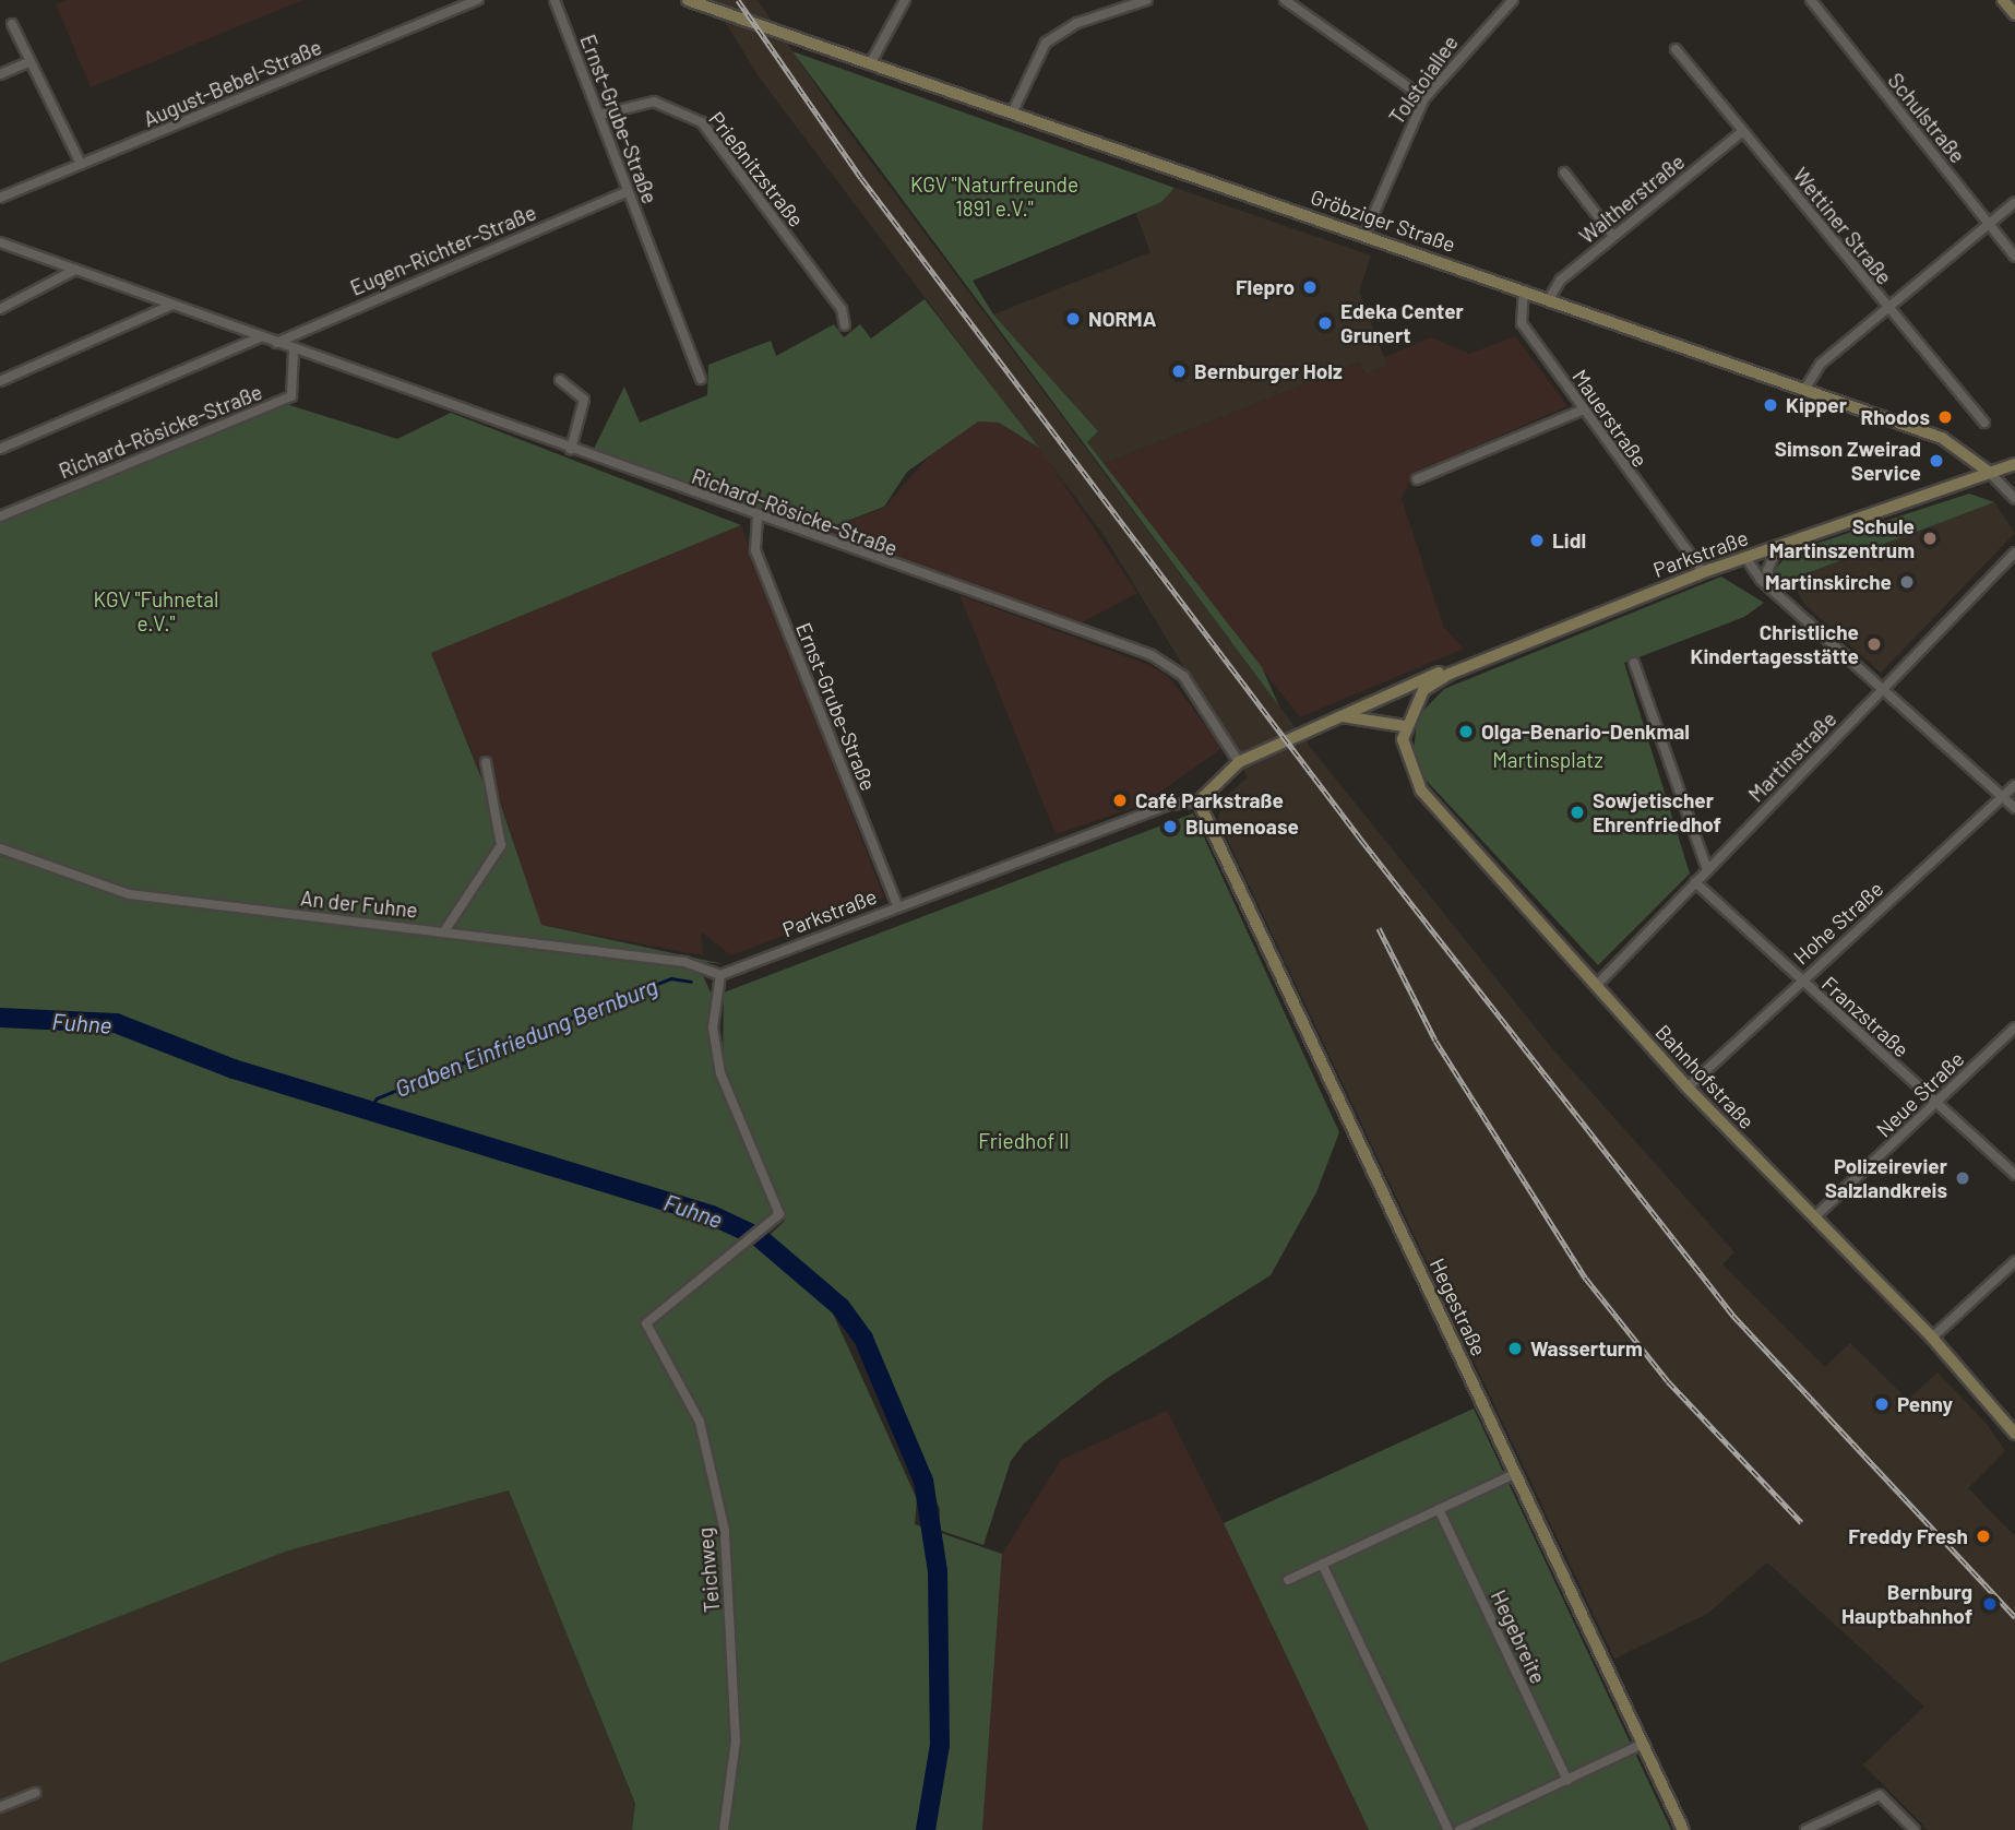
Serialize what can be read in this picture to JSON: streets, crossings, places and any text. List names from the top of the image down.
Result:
{
  "streets": {
    "main road": [
      "Gröbziger Straße",
      "Parkstraße",
      "Bahnhofstraße",
      "Hegestraße"
    ],
    "street": [
      "Tolstoiallee",
      "August-Bebel-Straße",
      "Schulstraße",
      "Ernst-Grube-Straße",
      "Prießnitzstraße",
      "Waltherstraße",
      "Wettiner Straße",
      "Eugen-Richter-Straße",
      "Mauerstraße",
      "Richard-Rösicke-Straße",
      "Martinstraße",
      "An der Fuhne",
      "Hohe Straße",
      "Franzstraße",
      "Neue Straße",
      "Teichweg",
      "Hegebreite"
    ]
  },
  "crossings": [
    ["Tolstoiallee", "Gröbziger Straße"],
    ["Ernst-Grube-Straße", "Prießnitzstraße"],
    ["Ernst-Grube-Straße", "Eugen-Richter-Straße"],
    ["Ernst-Grube-Straße", "Richard-Rösicke-Straße"],
    ["Ernst-Grube-Straße", "Parkstraße"],
    ["Waltherstraße", "Gröbziger Straße"],
    ["Waltherstraße", "Wettiner Straße"],
    ["Gröbziger Straße", "Mauerstraße"],
    ["Gröbziger Straße", "Parkstraße"],
    ["Eugen-Richter-Straße", "Richard-Rösicke-Straße"],
    ["Mauerstraße", "Parkstraße"],
    ["Richard-Rösicke-Straße", "Parkstraße"],
    ["Parkstraße", "An der Fuhne"],
    ["Parkstraße", "Bahnhofstraße"],
    ["Parkstraße", "Hegestraße"],
    ["Parkstraße", "Teichweg"],
    ["Martinstraße", "Franzstraße"],
    ["Martinstraße", "Bahnhofstraße"],
    ["An der Fuhne", "Teichweg"],
    ["Hohe Straße", "Franzstraße"],
    ["Hohe Straße", "Bahnhofstraße"],
    ["Franzstraße", "Neue Straße"],
    ["Bahnhofstraße", "Neue Straße"]
  ],
  "water": ["Fuhne", "Graben Einfriedung Bernburg"],
  "parks": [
    "KGV \"Naturfreunde 1891 e.V.\"",
    "KGV \"Fuhnetal e.V.\"",
    "Martinsplatz",
    "Friedhof II"
  ],
  "places": [
    "Flepro",
    "NORMA",
    "Edeka Center Grunert",
    "Bernburger Holz",
    "Kipper",
    "Rhodos",
    "Simson Zweirad Service",
    "Schule Martinszentrum",
    "Lidl",
    "Martinskirche",
    "Christliche Kindertagesstätte",
    "Olga-Benario-Denkmal",
    "Café Parkstraße",
    "Sowjetischer Ehrenfriedhof",
    "Blumenoase",
    "Polizeirevier Salzlandkreis",
    "Wasserturm",
    "Penny",
    "Freddy Fresh",
    "Bernburg Hauptbahnhof"
  ]
}
